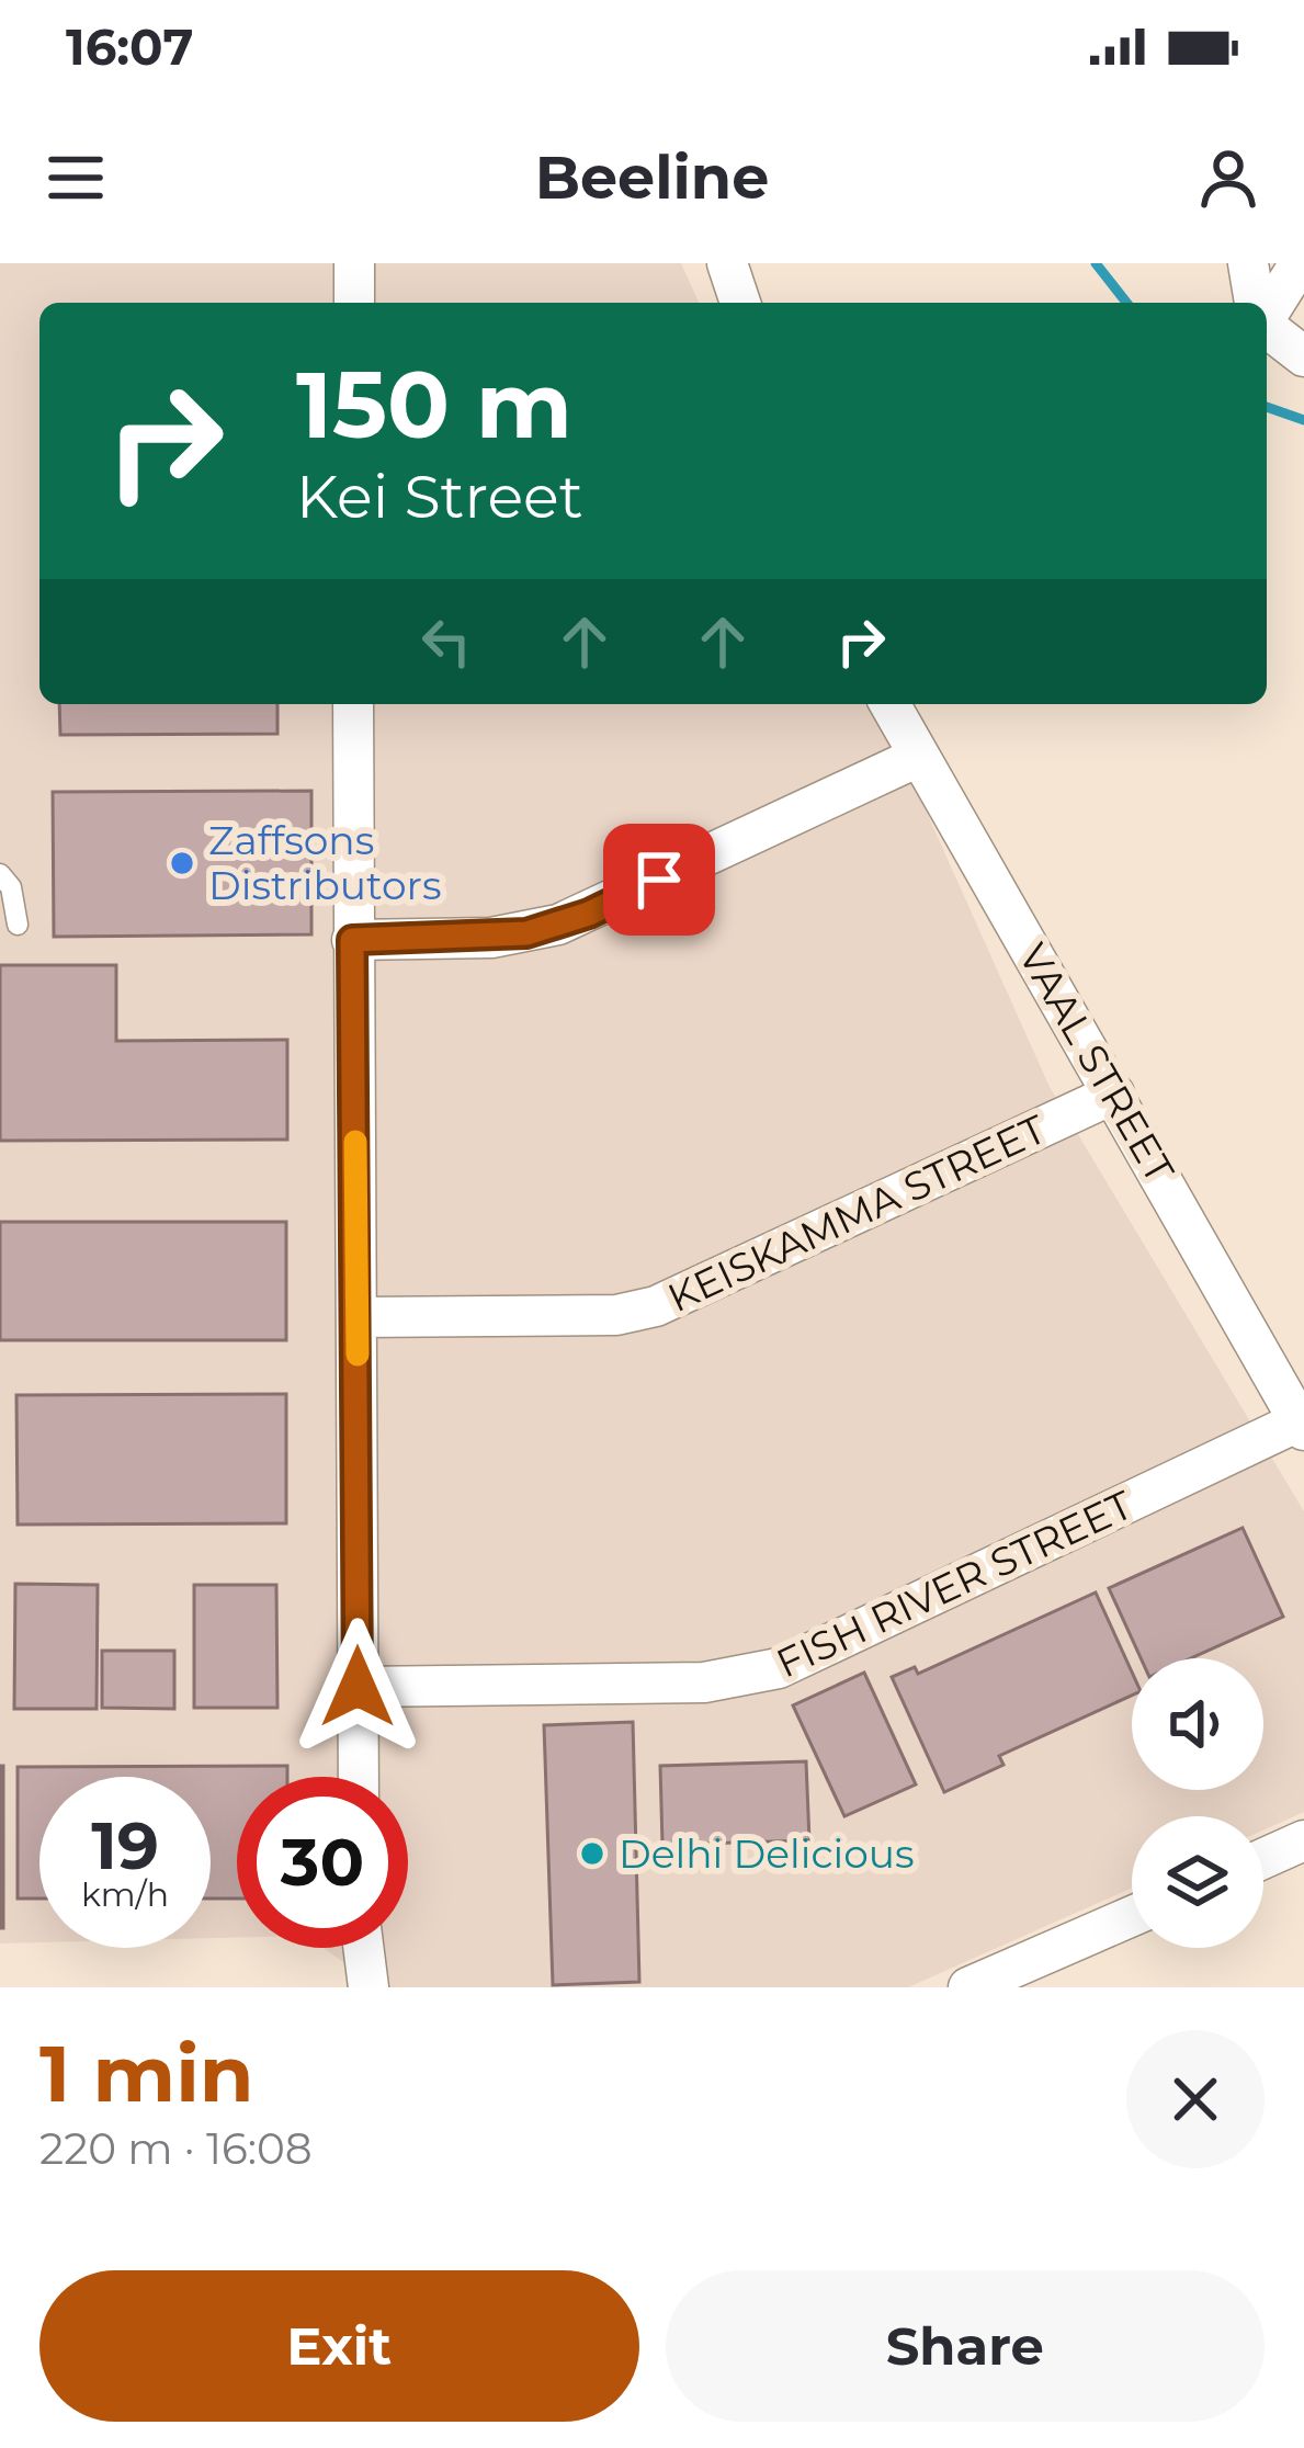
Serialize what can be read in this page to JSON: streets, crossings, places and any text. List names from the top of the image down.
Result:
{
  "streets": {
    "street": ["VAAL STREET", "KEISKAMMA STREET", "FISH RIVER STREET"]
  },
  "crossings": [
    ["VAAL STREET", "KEISKAMMA STREET"],
    ["VAAL STREET", "FISH RIVER STREET"]
  ],
  "places": ["Zaffsons Distributors", "Delhi Delicious"],
  "page": {
    "status": "16:07",
    "header": "Beeline",
    "turn": ["150 m", "Kei Street"],
    "speed": "19 km/h",
    "limit": "30",
    "heading": ["1 min", "220 m · 16:08"],
    "buttons": ["Exit", "Share"]
  }
}
